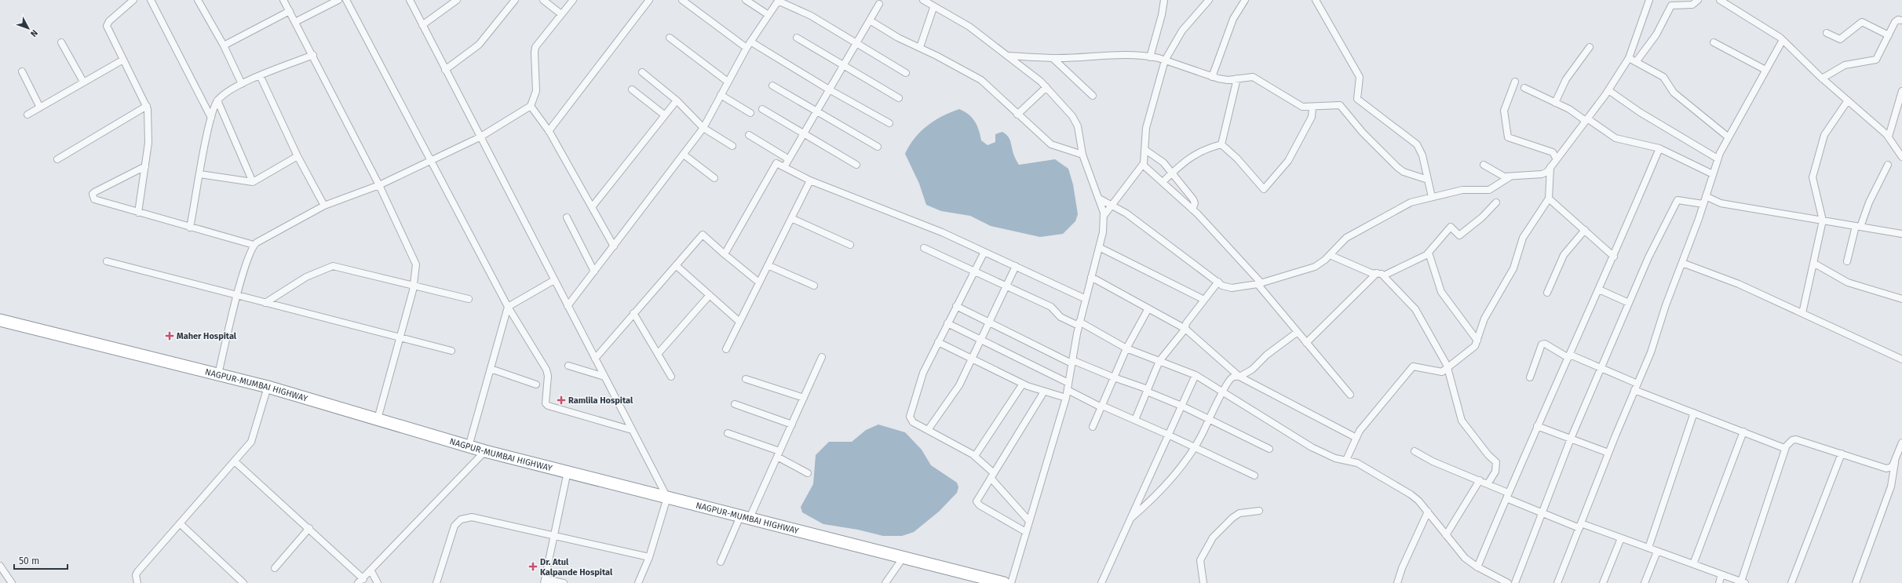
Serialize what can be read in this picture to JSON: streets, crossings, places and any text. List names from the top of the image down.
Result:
{
  "streets": {
    "highway": ["NAGPUR-MUMBAI HIGHWAY"]
  },
  "places": {
    "health": ["Maher Hospital", "Ramlila Hospital", "Dr. Atul Kalpande Hospital"]
  },
  "scale_bar": "50 m",
  "north": "bottom right"
}
